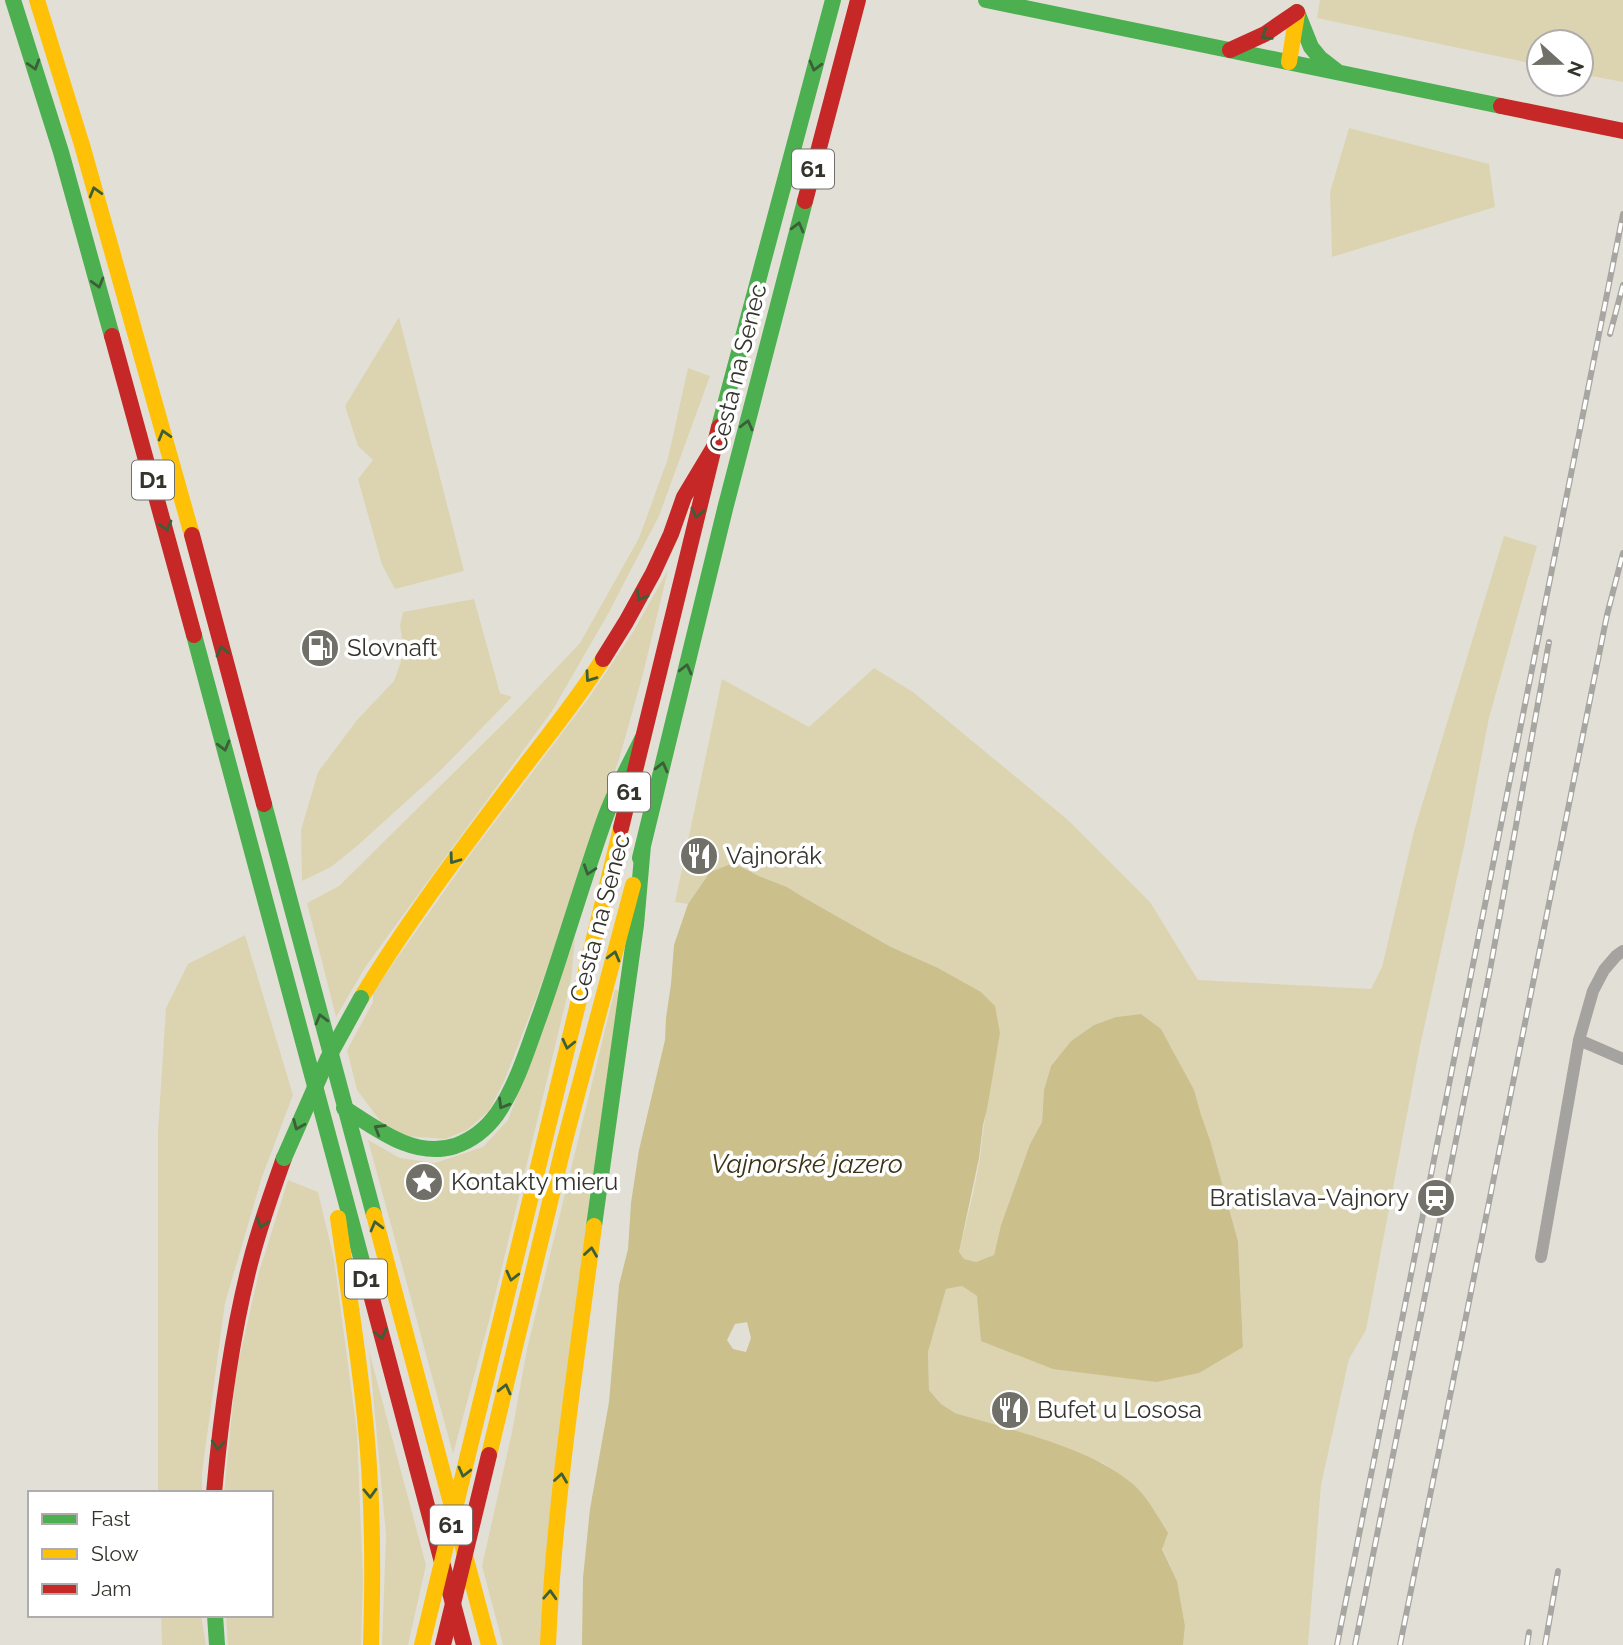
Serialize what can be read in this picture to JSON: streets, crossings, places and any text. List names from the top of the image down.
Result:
{
  "streets": {
    "main road": ["61", "Cesta na Senec", "D1"]
  },
  "water": ["Vajnorské jazero"],
  "places": {
    "fuel station": ["Slovnaft"],
    "restaurant": ["Vajnorák", "Bufet u Lososa"],
    "place": ["Kontakty mieru"],
    "station": ["Bratislava-Vajnory"]
  },
  "legend": ["Fast", "Slow", "Jam"],
  "north": "right"
}
